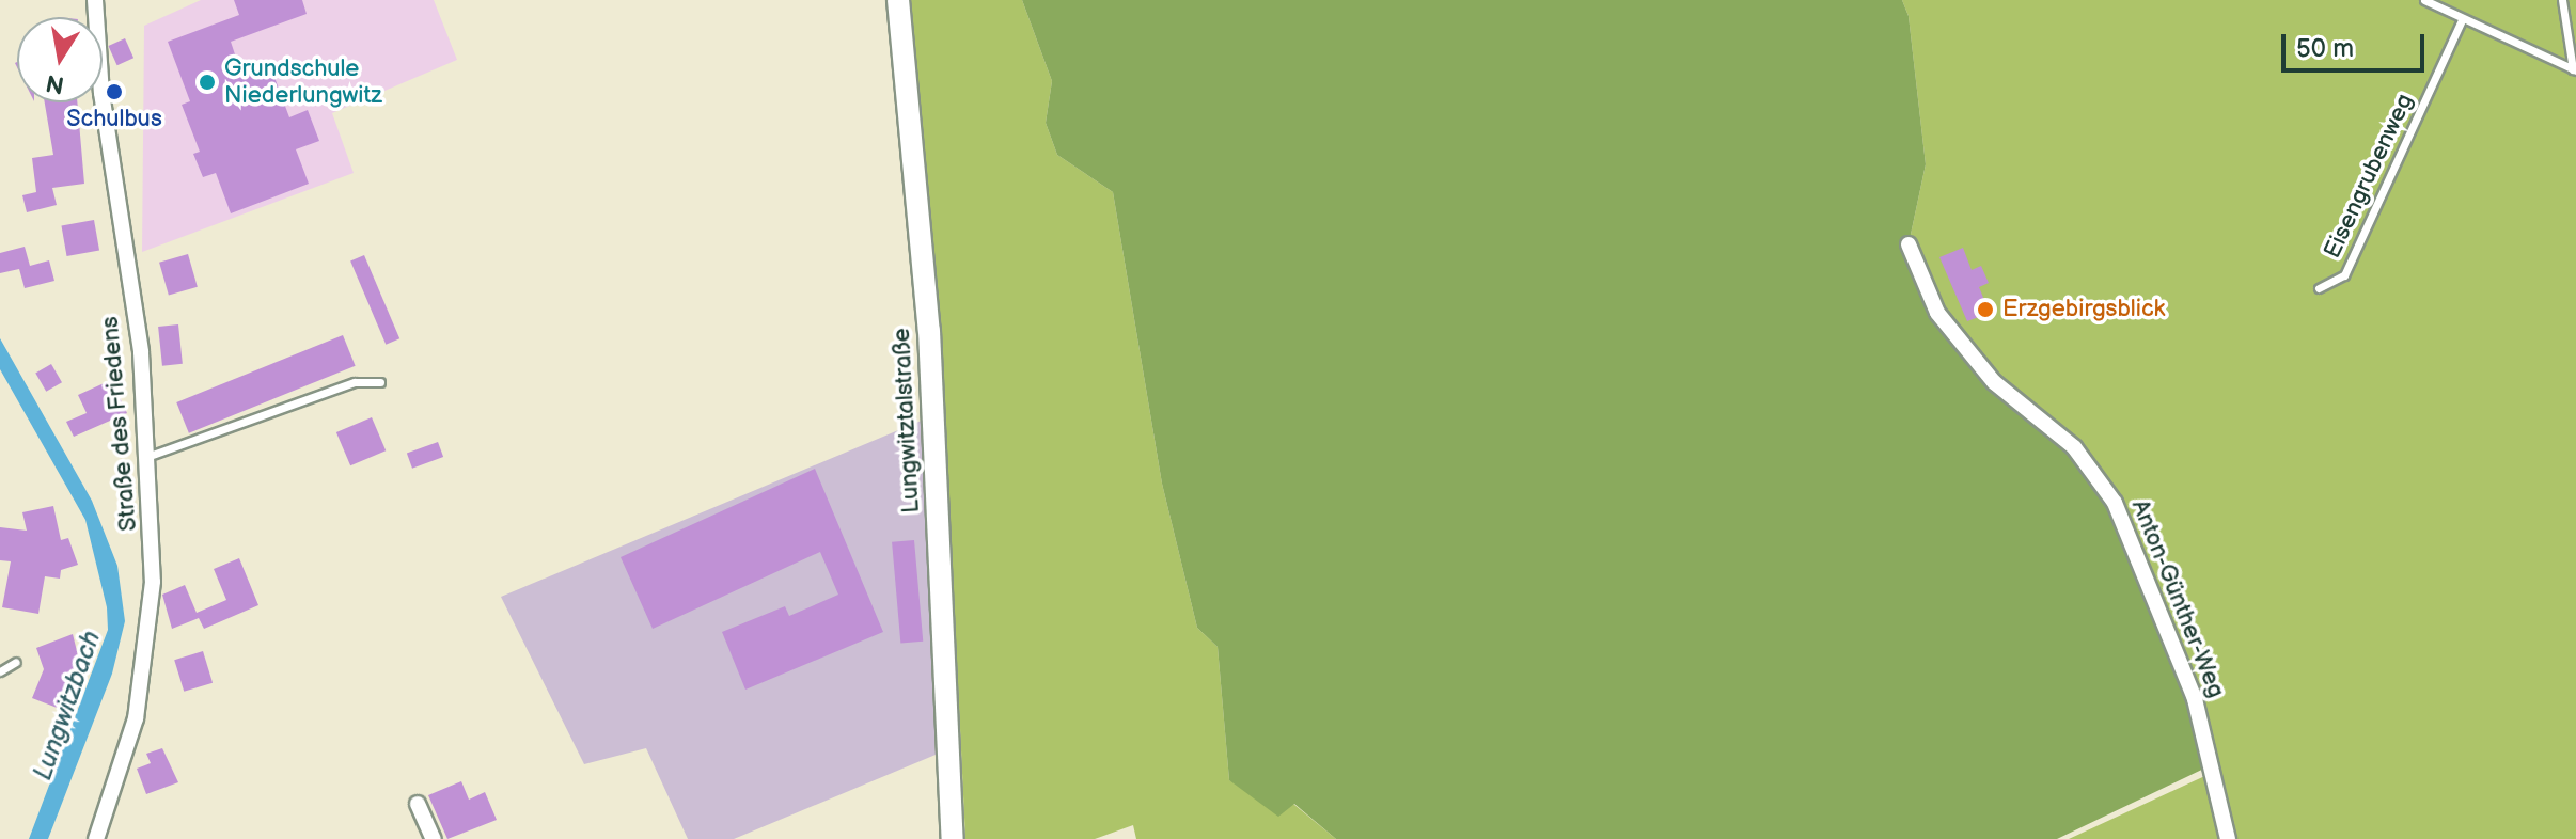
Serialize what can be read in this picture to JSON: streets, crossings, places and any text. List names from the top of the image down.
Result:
{
  "streets": {
    "main road": ["Lungwitztalstraße"],
    "street": ["Straße des Friedens", "Anton-Günther-Weg"],
    "lane": ["Eisengrubenweg"]
  },
  "water": ["Lungwitzbach"],
  "places": ["Grundschule Niederlungwitz", "Schulbus", "Erzgebirgsblick"],
  "scale_bar": "50 m",
  "north": "bottom"
}
